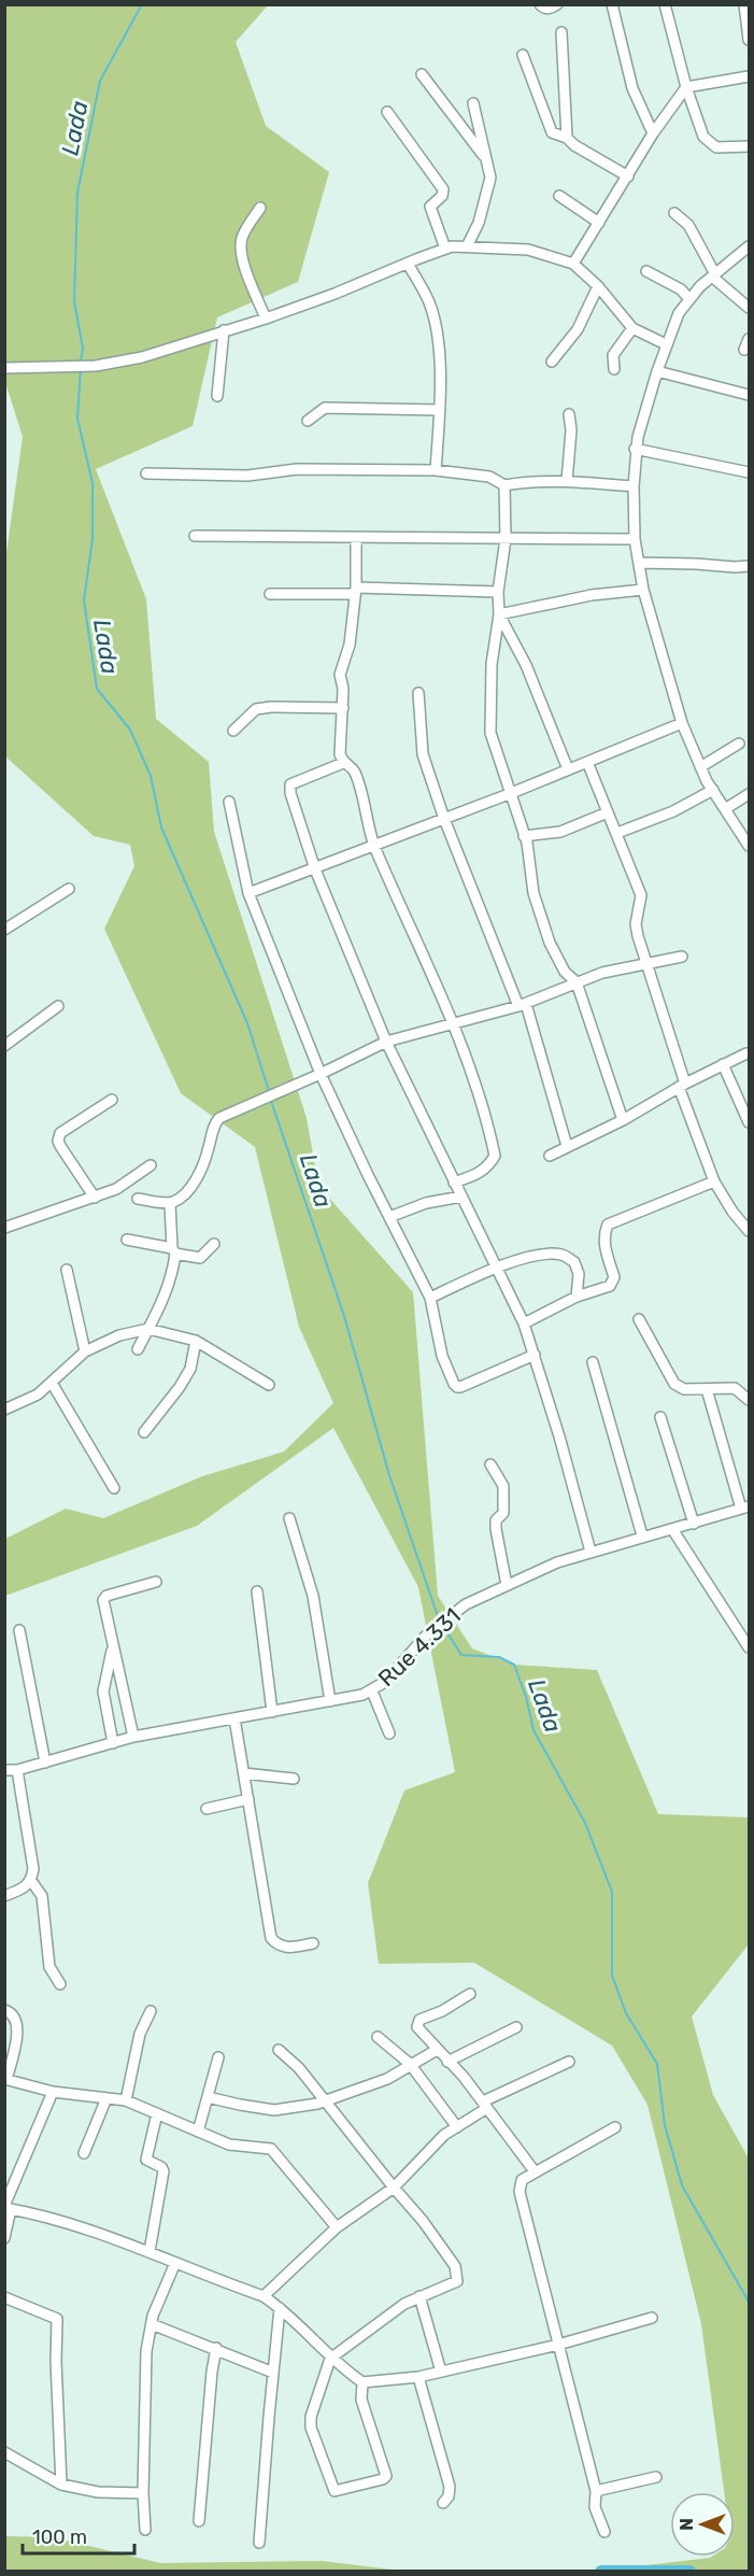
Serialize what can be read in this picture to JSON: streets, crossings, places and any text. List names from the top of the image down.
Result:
{
  "streets": {
    "street": ["Rue 4.331"]
  },
  "water": ["Lada"],
  "scale_bar": "100 m",
  "north": "left"
}
